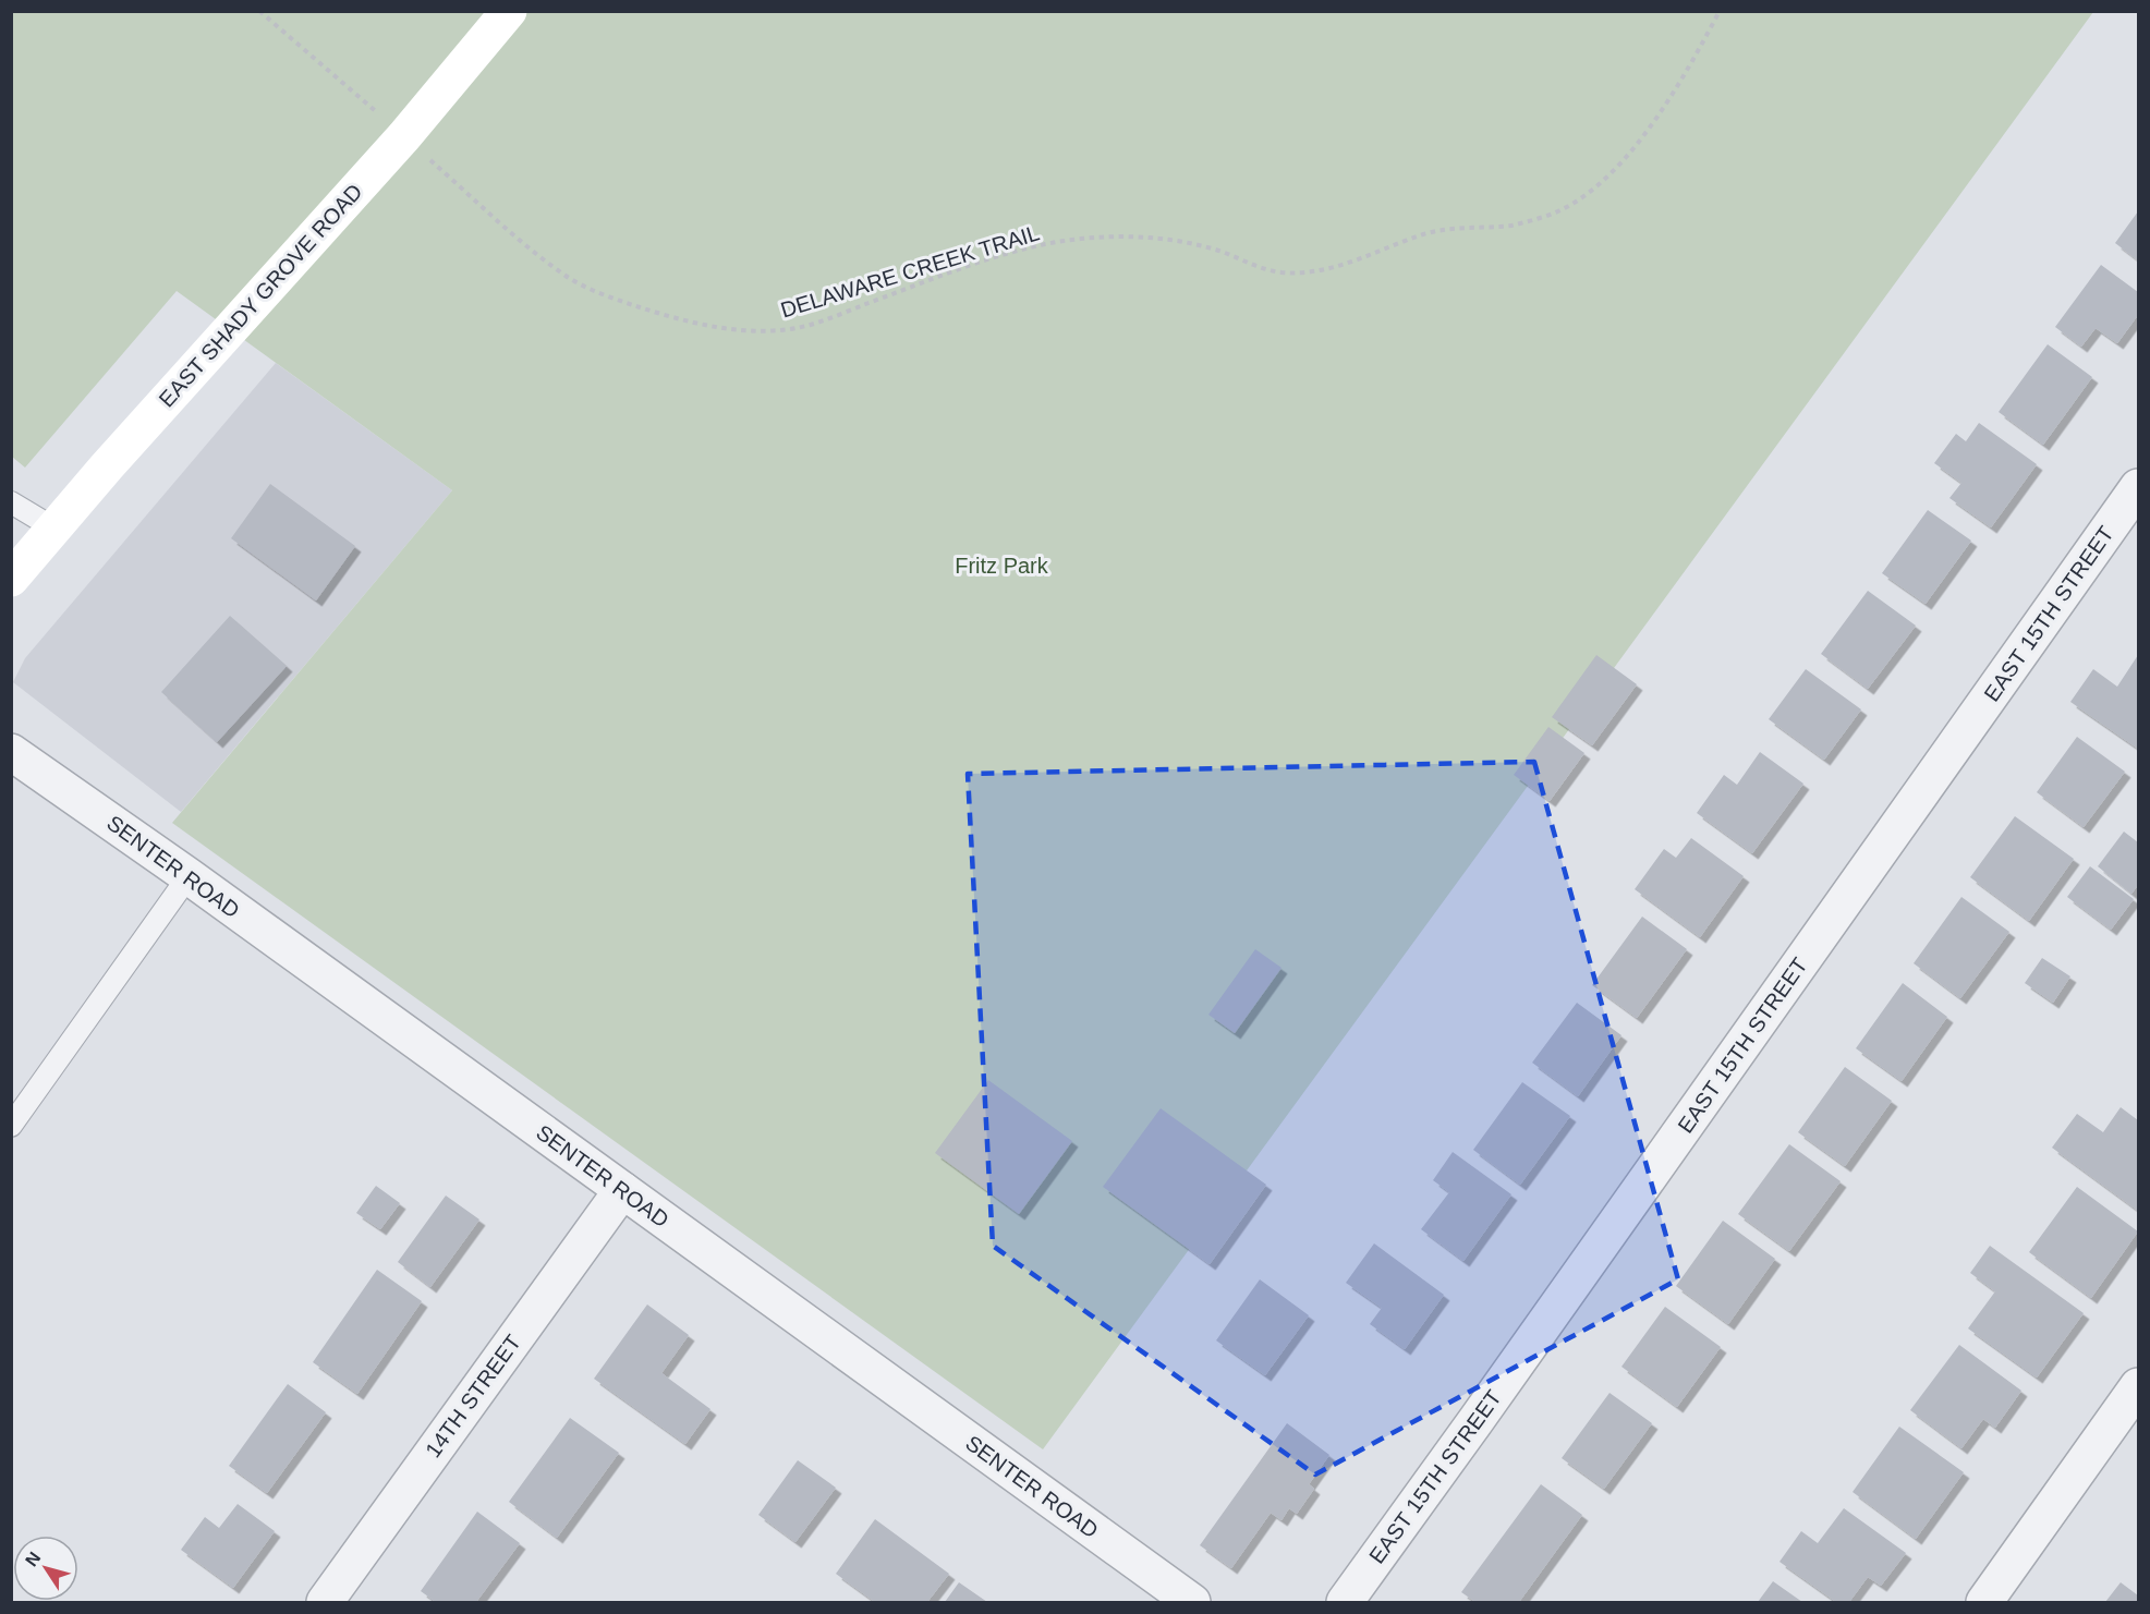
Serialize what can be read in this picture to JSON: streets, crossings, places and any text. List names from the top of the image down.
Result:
{
  "streets": {
    "main road": ["EAST SHADY GROVE ROAD"],
    "street": ["EAST 15TH STREET", "SENTER ROAD", "14TH STREET"],
    "path": ["DELAWARE CREEK TRAIL"]
  },
  "crossings": [
    ["DELAWARE CREEK TRAIL", "EAST SHADY GROVE ROAD"],
    ["SENTER ROAD", "14TH STREET"]
  ],
  "parks": ["Fritz Park"],
  "north": "top left"
}
